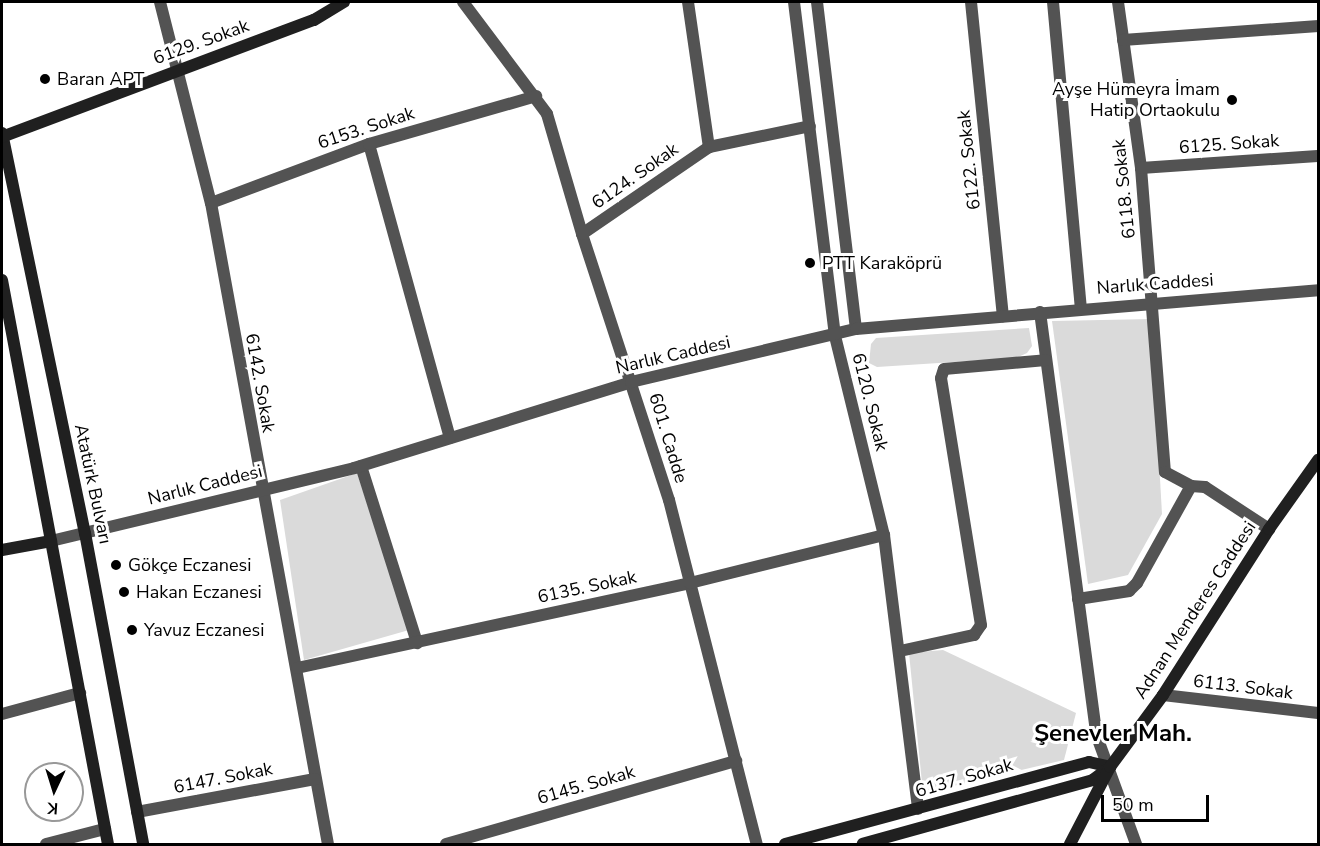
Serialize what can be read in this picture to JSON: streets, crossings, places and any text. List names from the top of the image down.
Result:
{
  "streets": {
    "street": [
      "6129. Sokak",
      "6153. Sokak",
      "6125. Sokak",
      "6122. Sokak",
      "6124. Sokak",
      "6118. Sokak",
      "Narlık Caddesi",
      "6142. Sokak",
      "6120. Sokak",
      "601. Cadde",
      "Atatürk Bulvarı",
      "6135. Sokak",
      "Adnan Menderes Caddesi",
      "6113. Sokak",
      "6147. Sokak",
      "6137. Sokak",
      "6145. Sokak"
    ]
  },
  "crossings": [
    ["6129. Sokak", "6142. Sokak"],
    ["6129. Sokak", "Atatürk Bulvarı"],
    ["6153. Sokak", "6142. Sokak"],
    ["6153. Sokak", "601. Cadde"],
    ["6125. Sokak", "6118. Sokak"],
    ["6122. Sokak", "Narlık Caddesi"],
    ["6124. Sokak", "6120. Sokak"],
    ["6124. Sokak", "601. Cadde"],
    ["6118. Sokak", "Narlık Caddesi"],
    ["Narlık Caddesi", "6142. Sokak"],
    ["Narlık Caddesi", "6120. Sokak"],
    ["Narlık Caddesi", "601. Cadde"],
    ["Narlık Caddesi", "Atatürk Bulvarı"],
    ["6142. Sokak", "6135. Sokak"],
    ["6142. Sokak", "6147. Sokak"],
    ["6120. Sokak", "6135. Sokak"],
    ["6120. Sokak", "6137. Sokak"],
    ["601. Cadde", "6135. Sokak"],
    ["601. Cadde", "6145. Sokak"],
    ["Atatürk Bulvarı", "6147. Sokak"],
    ["Adnan Menderes Caddesi", "6113. Sokak"],
    ["Adnan Menderes Caddesi", "6137. Sokak"]
  ],
  "districts": ["Şenevler Mah."],
  "places": [
    "Baran APT",
    "Ayşe Hümeyra İmam Hatip Ortaokulu",
    "PTT Karaköprü",
    "Gökçe Eczanesi",
    "Hakan Eczanesi",
    "Yavuz Eczanesi"
  ],
  "scale_bar": "50 m",
  "north": "bottom"
}
